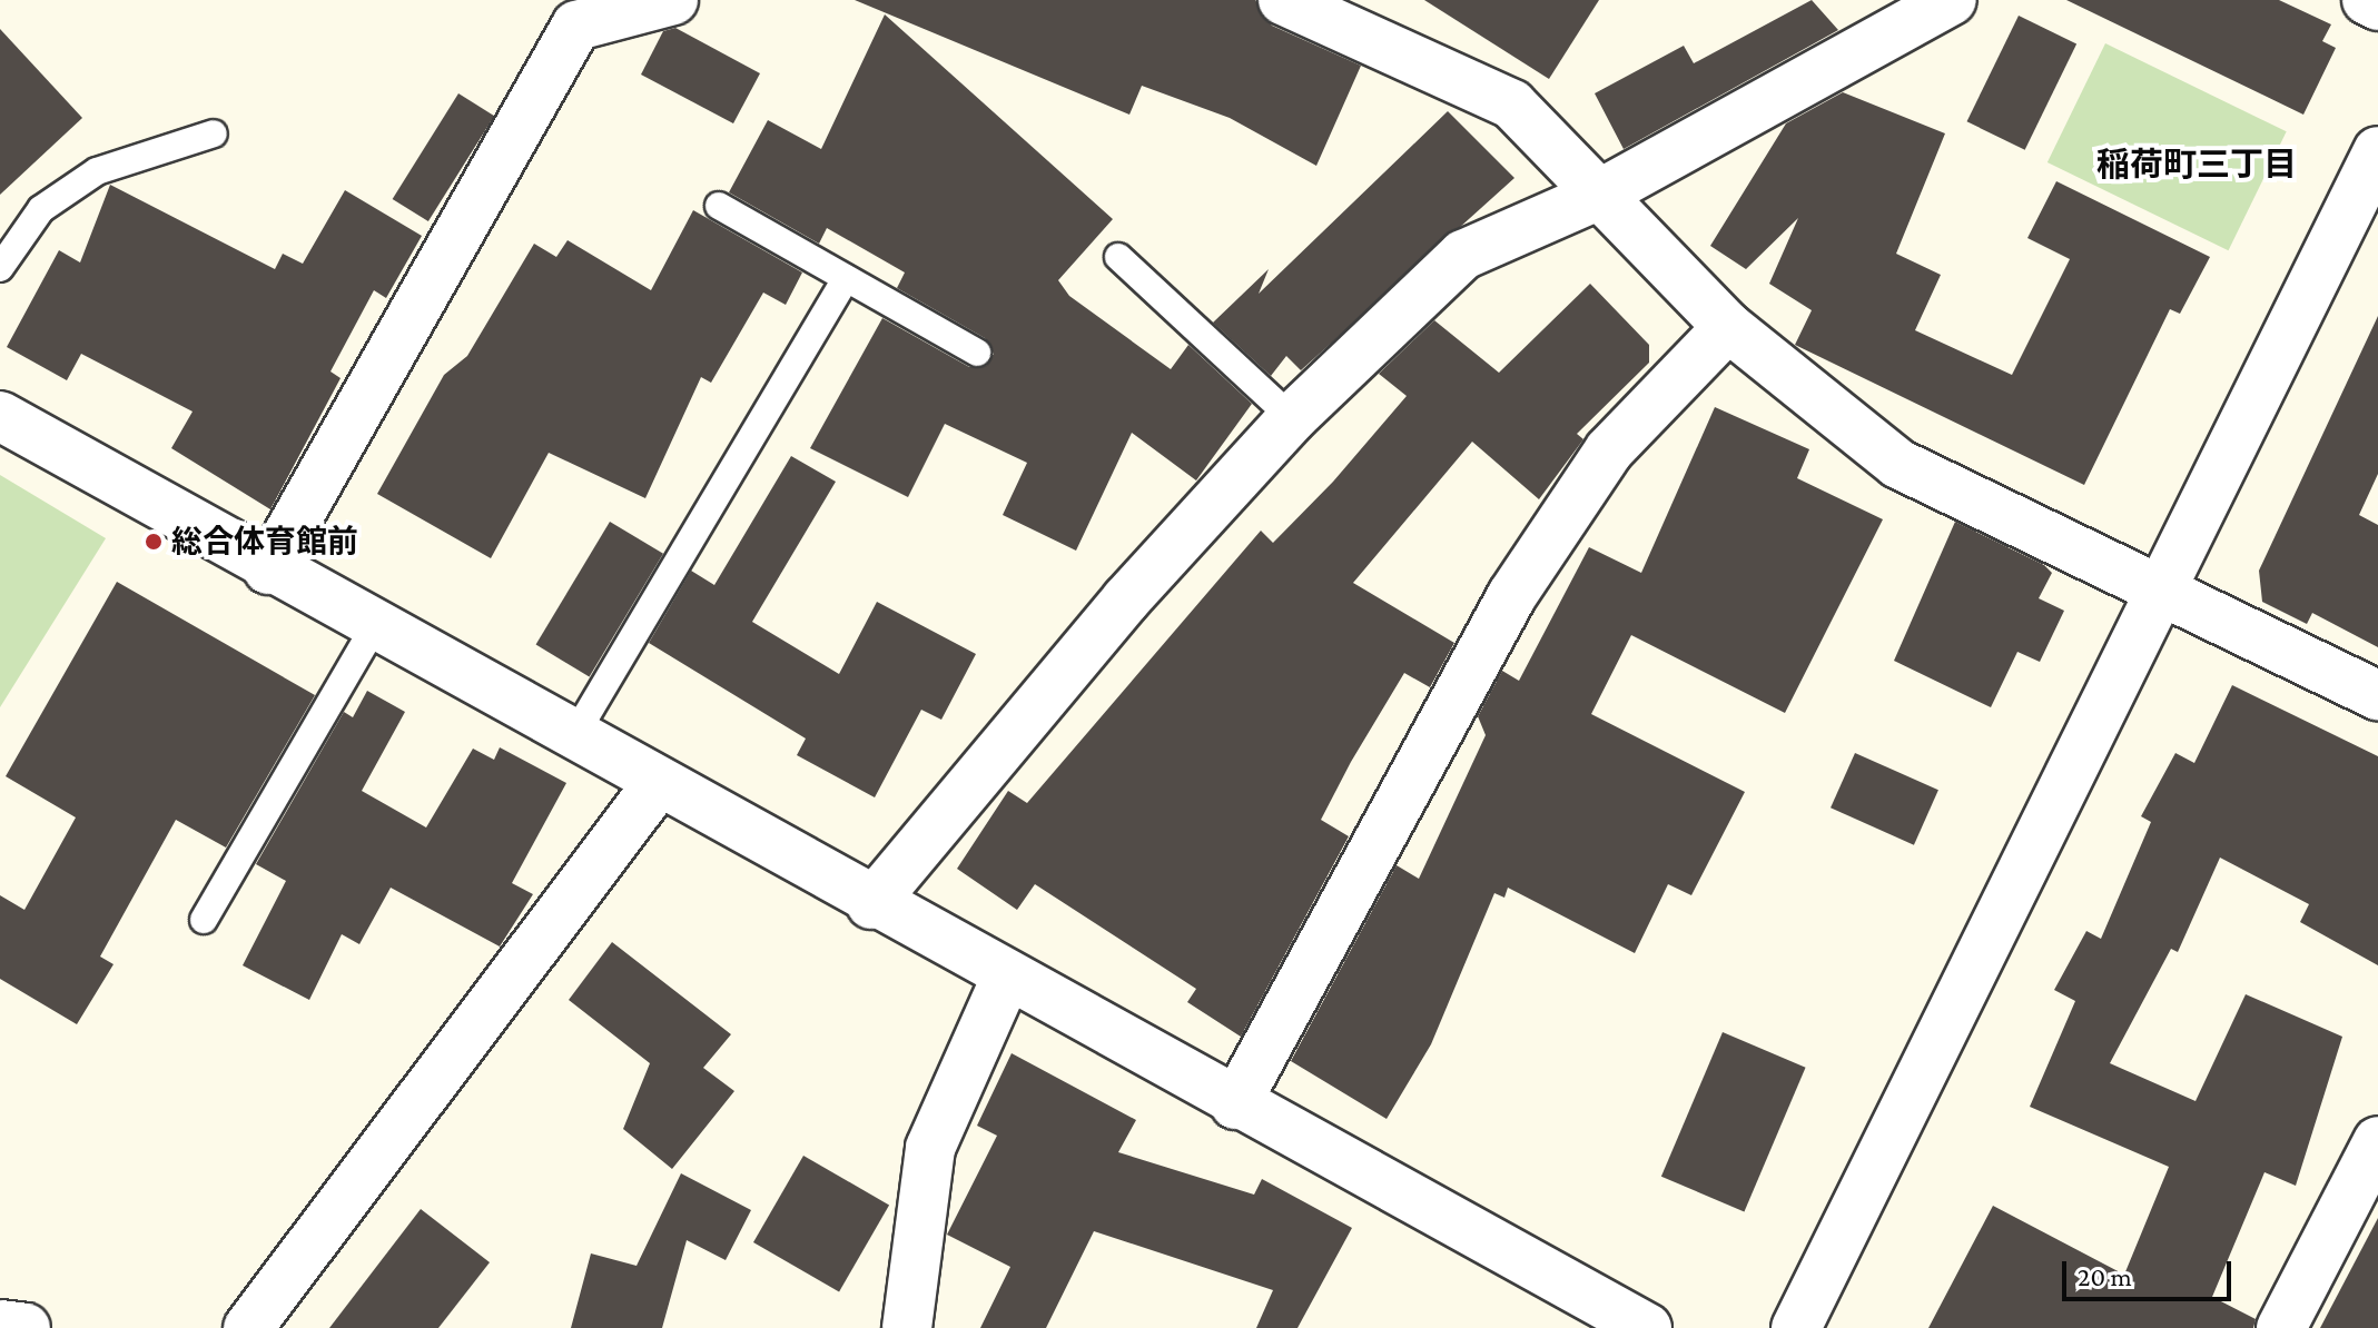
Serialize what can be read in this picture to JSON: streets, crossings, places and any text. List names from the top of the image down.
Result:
{
  "districts": ["稲荷町三丁目"],
  "places": ["総合体育館前"],
  "scale_bar": "20 m"
}
